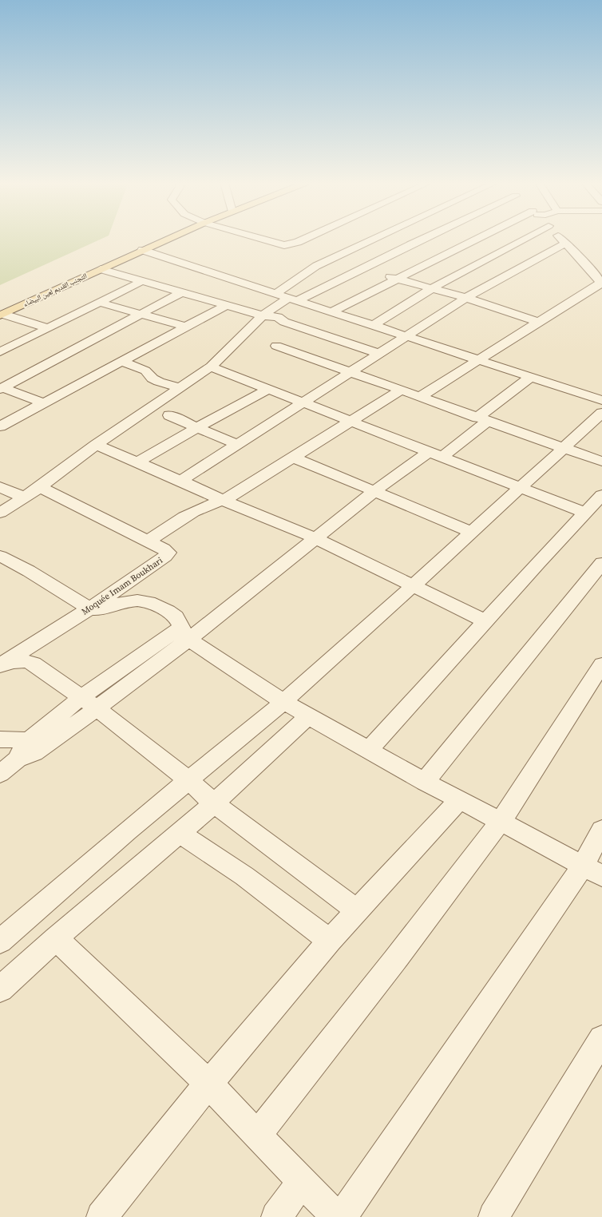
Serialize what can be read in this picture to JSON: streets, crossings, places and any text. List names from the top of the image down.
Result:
{
  "streets": {
    "main road": ["التجنب القديم لعين البيضاء"],
    "street": ["Moquée Imam Boukhari"]
  }
}
